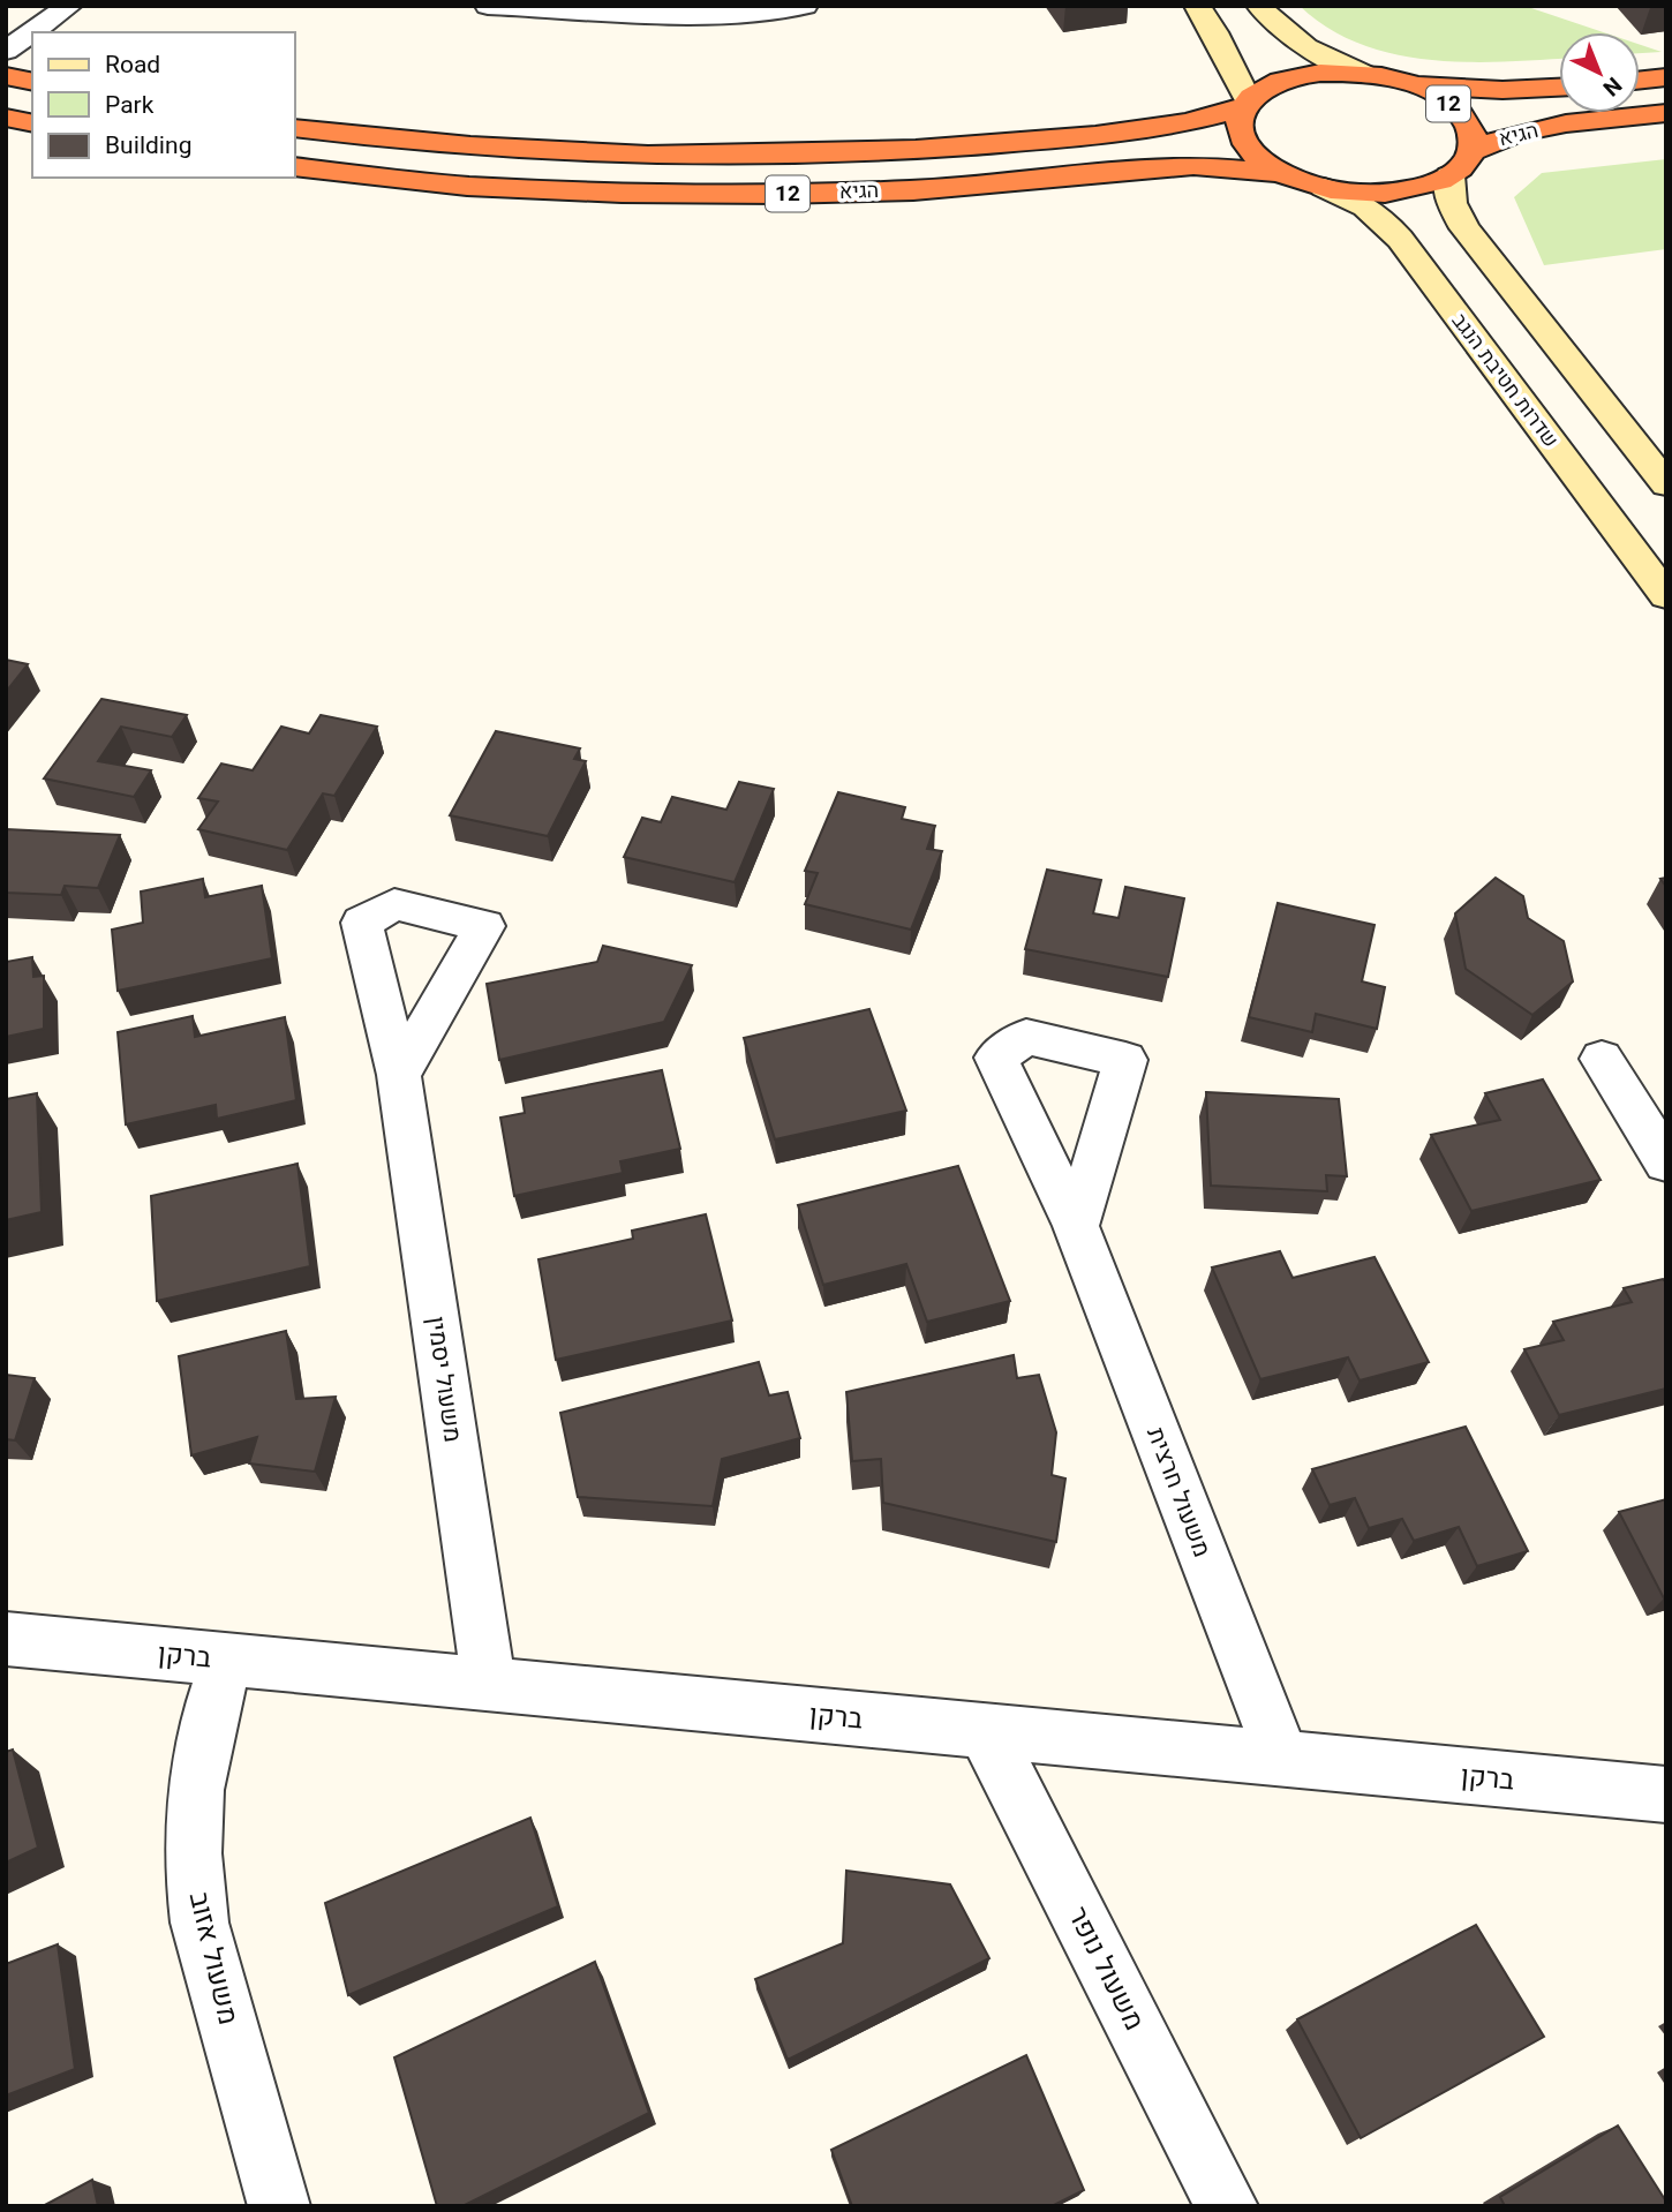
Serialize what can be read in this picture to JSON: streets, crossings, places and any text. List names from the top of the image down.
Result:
{
  "streets": {
    "highway": ["12", "הגיא"],
    "main road": ["שדרות חטיבת הנגב"],
    "street": [
      "משעול יסמין",
      "משעול חרצית",
      "ברקן",
      "משעול אזוב",
      "משעול נופר"
    ]
  },
  "crossings": [
    ["12", "הגיא"],
    ["12", "שדרות חטיבת הנגב"],
    ["משעול יסמין", "ברקן"],
    ["משעול חרצית", "ברקן"],
    ["ברקן", "משעול אזוב"],
    ["ברקן", "משעול נופר"]
  ],
  "legend": ["Road", "Park", "Building"],
  "north": "bottom right"
}
